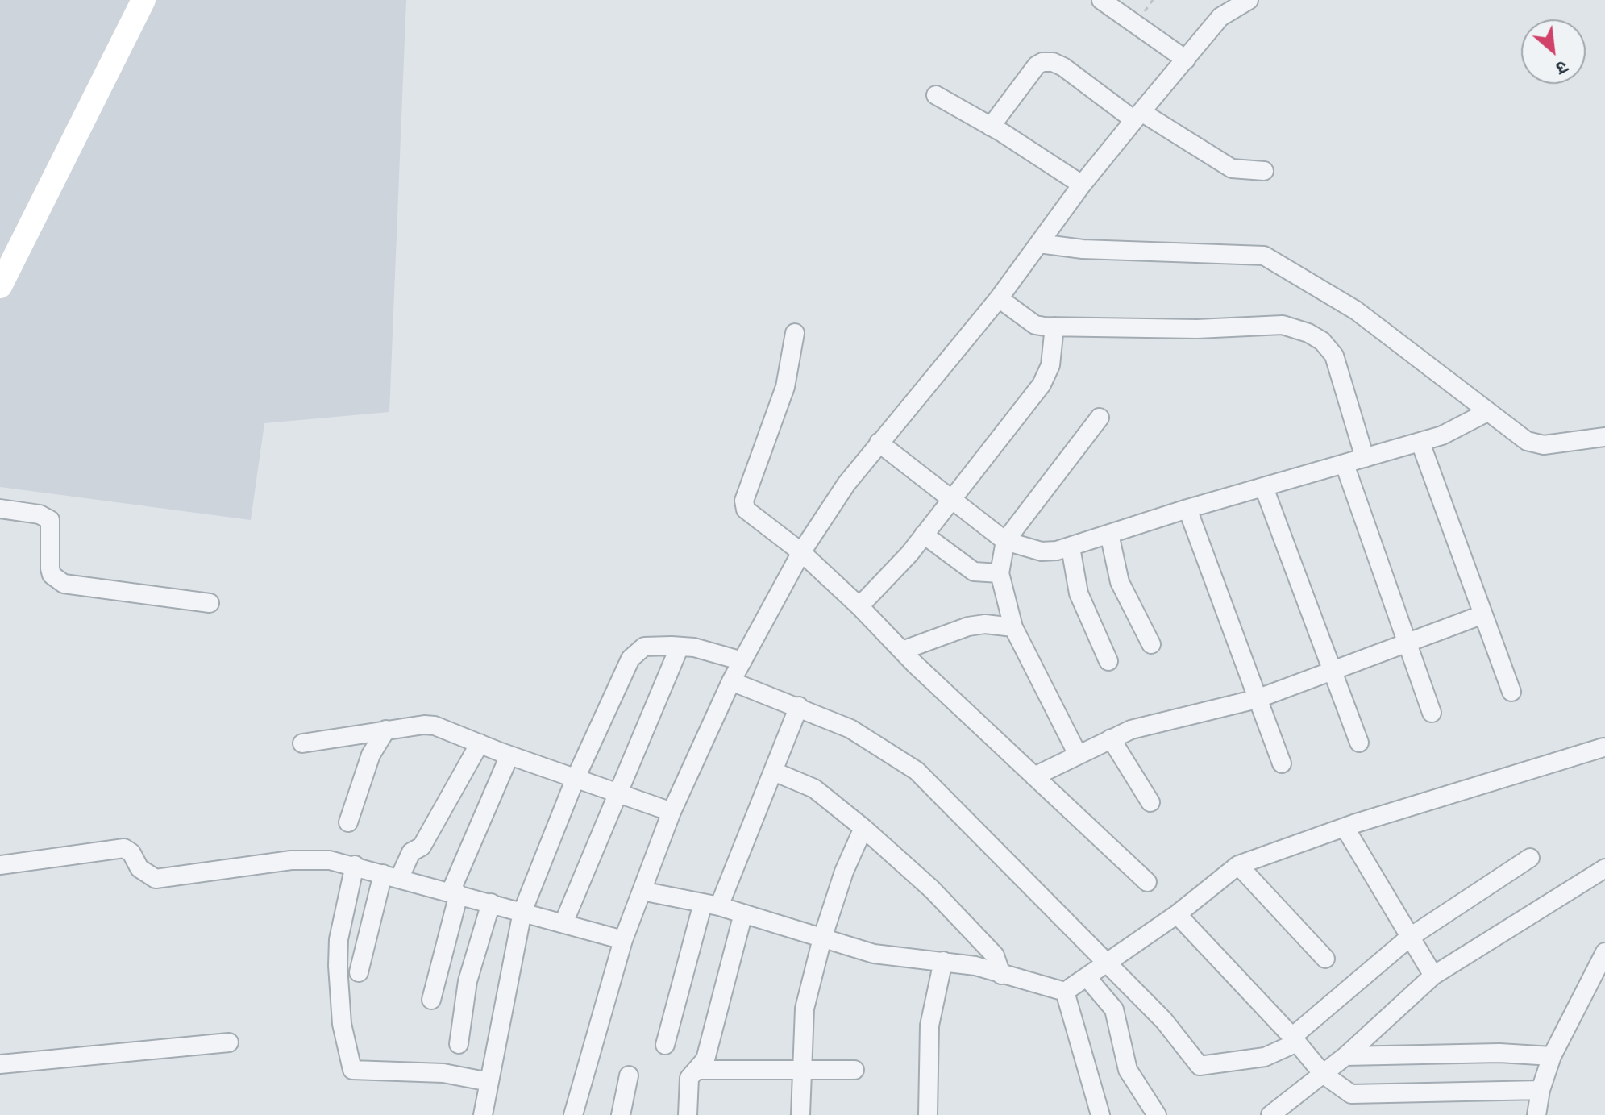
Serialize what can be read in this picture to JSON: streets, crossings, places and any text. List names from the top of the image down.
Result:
{
  "north": "bottom right"
}
